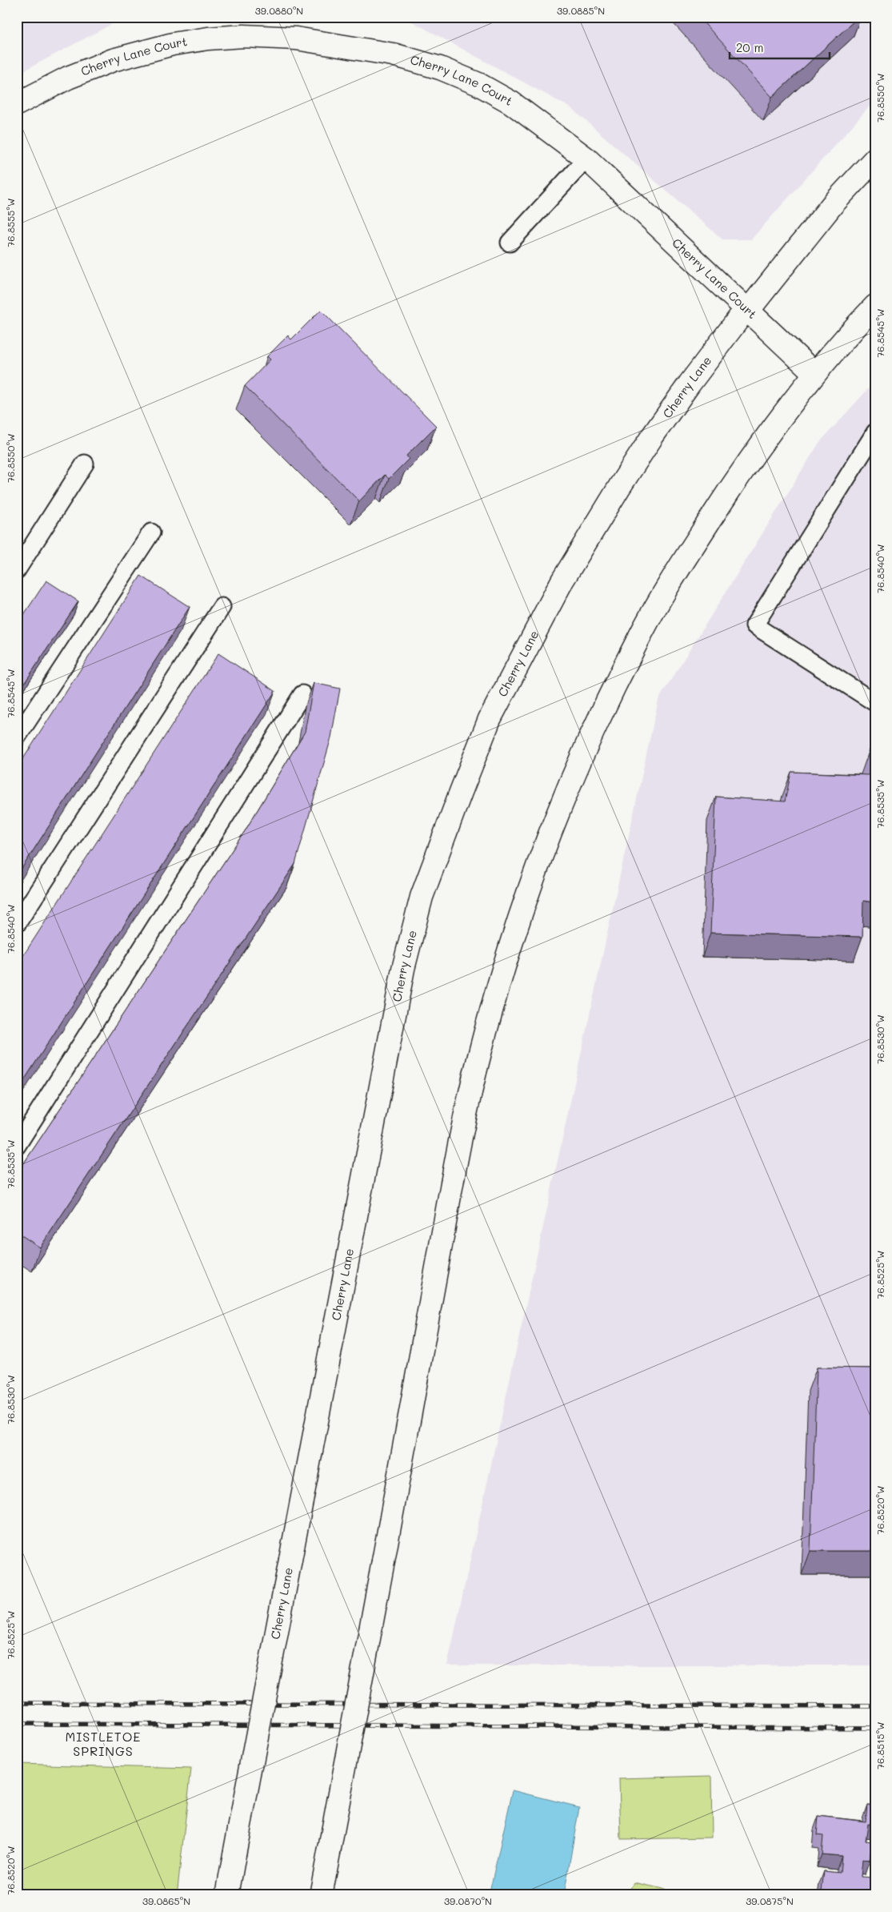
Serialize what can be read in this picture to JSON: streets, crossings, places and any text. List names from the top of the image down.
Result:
{
  "streets": {
    "main road": ["Cherry Lane Court", "Cherry Lane"]
  },
  "crossings": [
    ["Cherry Lane Court", "Cherry Lane"]
  ],
  "districts": ["MISTLETOE SPRINGS"],
  "scale_bar": "20 m",
  "coordinates": [
    "39.0880°N",
    "39.0885°N",
    "76.8550°W",
    "76.8555°W",
    "76.8545°W",
    "76.8540°W",
    "76.8535°W",
    "76.8530°W",
    "76.8525°W",
    "76.8520°W",
    "76.8515°W",
    "39.0865°N",
    "39.0870°N",
    "39.0875°N"
  ]
}
